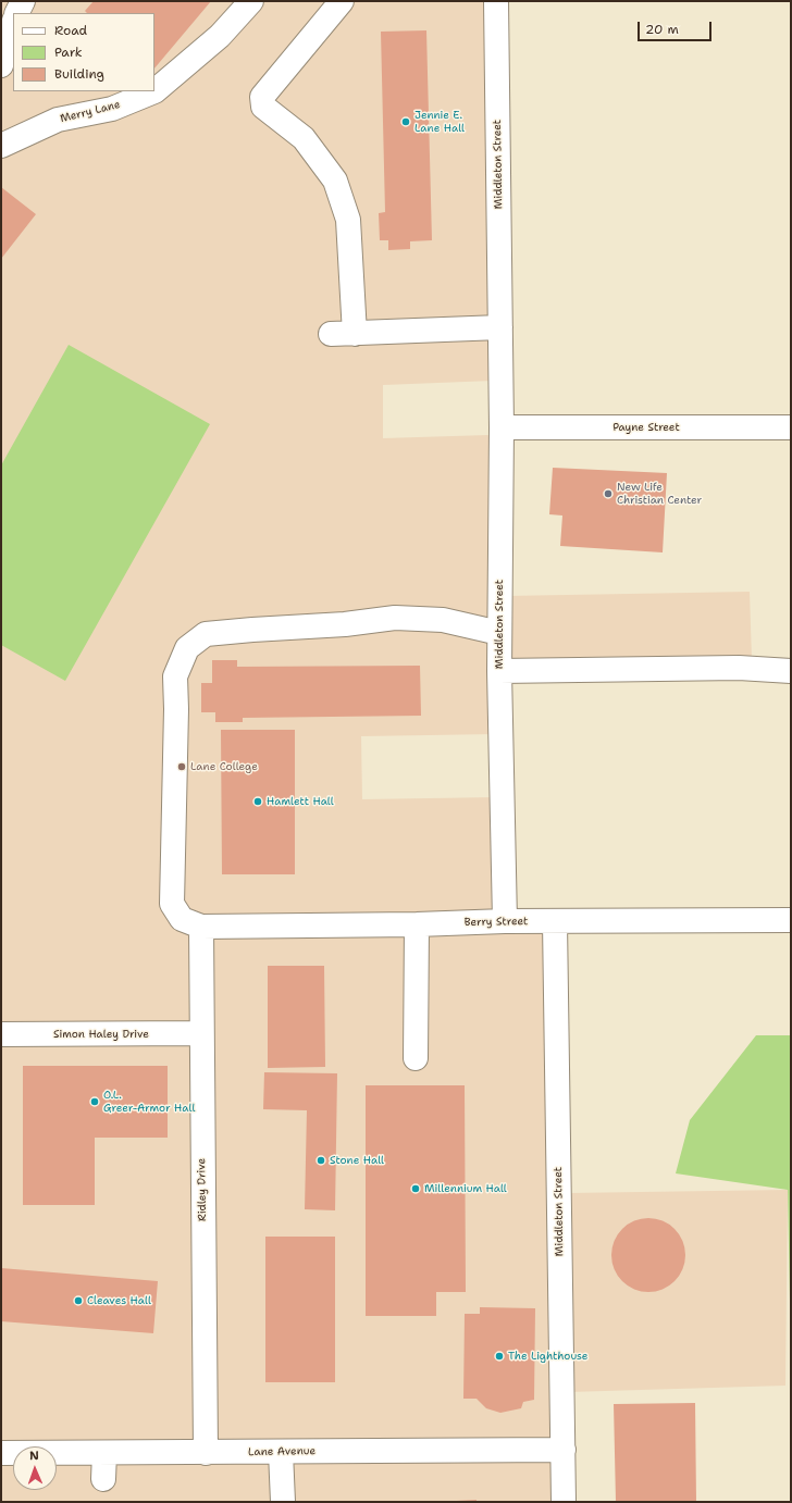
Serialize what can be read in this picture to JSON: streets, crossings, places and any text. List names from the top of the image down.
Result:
{
  "streets": {
    "street": [
      "Merry Lane",
      "Middleton Street",
      "Payne Street",
      "Berry Street",
      "Simon Haley Drive",
      "Ridley Drive",
      "Lane Avenue"
    ]
  },
  "crossings": [
    ["Middleton Street", "Payne Street"],
    ["Middleton Street", "Berry Street"],
    ["Middleton Street", "Lane Avenue"],
    ["Berry Street", "Ridley Drive"],
    ["Simon Haley Drive", "Ridley Drive"],
    ["Ridley Drive", "Lane Avenue"]
  ],
  "places": [
    "Jennie E. Lane Hall",
    "New Life Christian Center",
    "Lane College",
    "Hamlett Hall",
    "O.L. Greer-Armor Hall",
    "Stone Hall",
    "Millennium Hall",
    "Cleaves Hall",
    "The Lighthouse"
  ],
  "legend": ["Road", "Park", "Building"],
  "scale_bar": "20 m",
  "north": "top"
}
